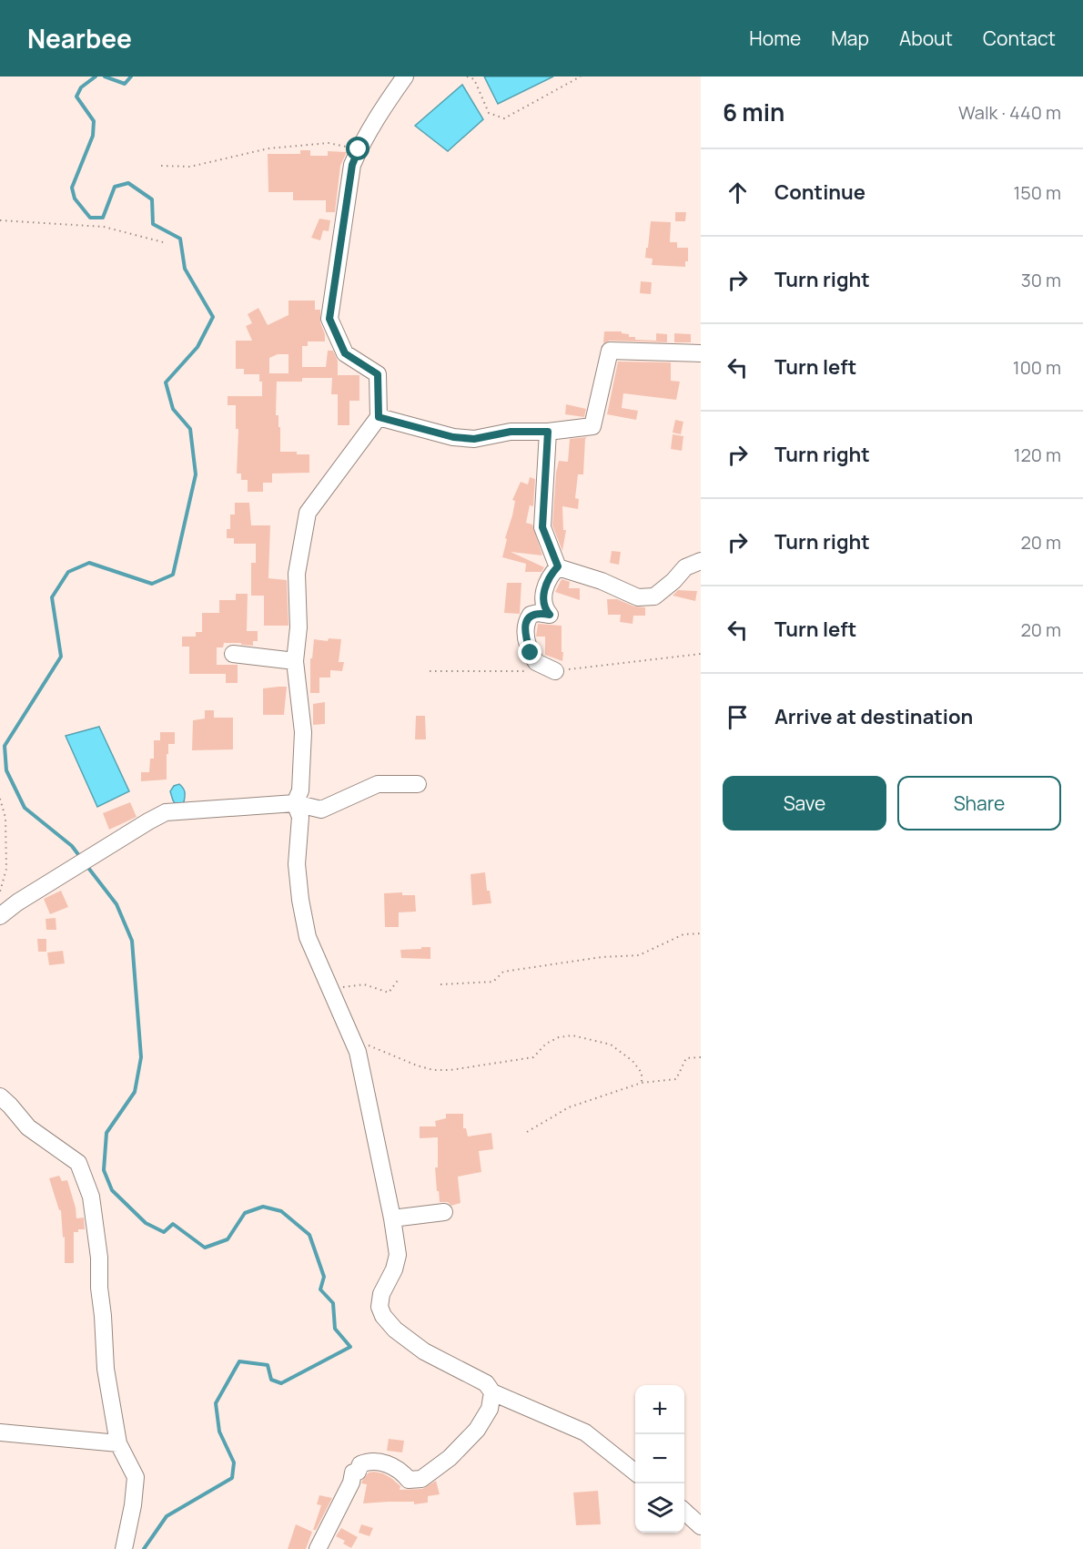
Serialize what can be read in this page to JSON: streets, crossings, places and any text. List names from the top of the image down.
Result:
{
  "page": {
    "header": "Nearbee",
    "nav": [
      "Home",
      "Map",
      "About",
      "Contact"
    ],
    "heading": ["6 min", "Walk · 440 m"],
    "list": [
      ["Continue", "150 m"],
      ["Turn right", "30 m"],
      ["Turn left", "100 m"],
      ["Turn right", "120 m"],
      ["Turn right", "20 m"],
      ["Turn left", "20 m"],
      "Arrive at destination"
    ],
    "buttons": ["Save", "Share"],
    "map_buttons": ["+", "−"]
  }
}
